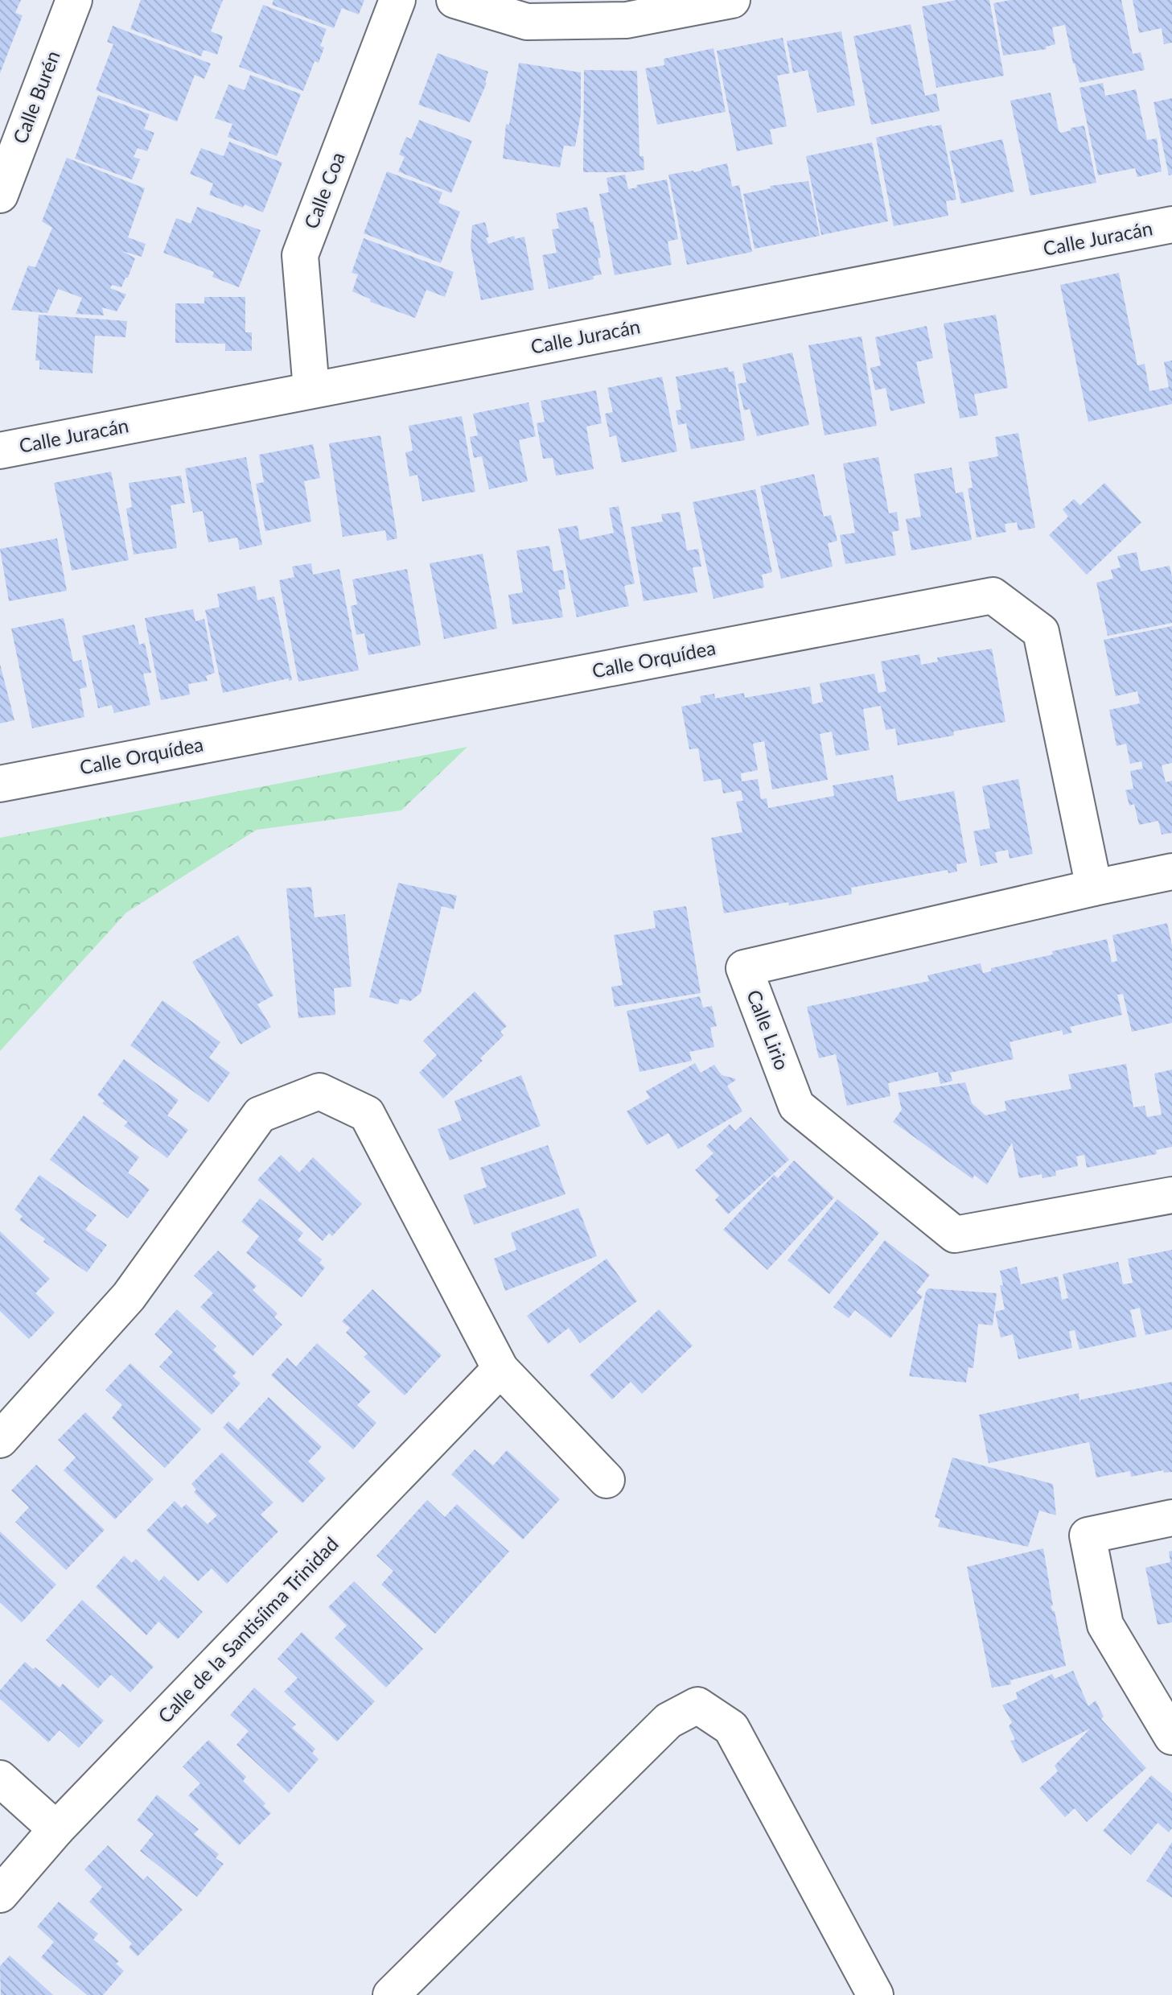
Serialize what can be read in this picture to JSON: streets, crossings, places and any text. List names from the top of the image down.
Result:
{
  "streets": {
    "street": [
      "Calle Burén",
      "Calle Coa",
      "Calle Juracán",
      "Calle Orquídea",
      "Calle Lirio",
      "Calle de la Santisíima Trinidad"
    ]
  },
  "crossings": [
    ["Calle Coa", "Calle Juracán"],
    ["Calle Orquídea", "Calle Lirio"]
  ]
}
